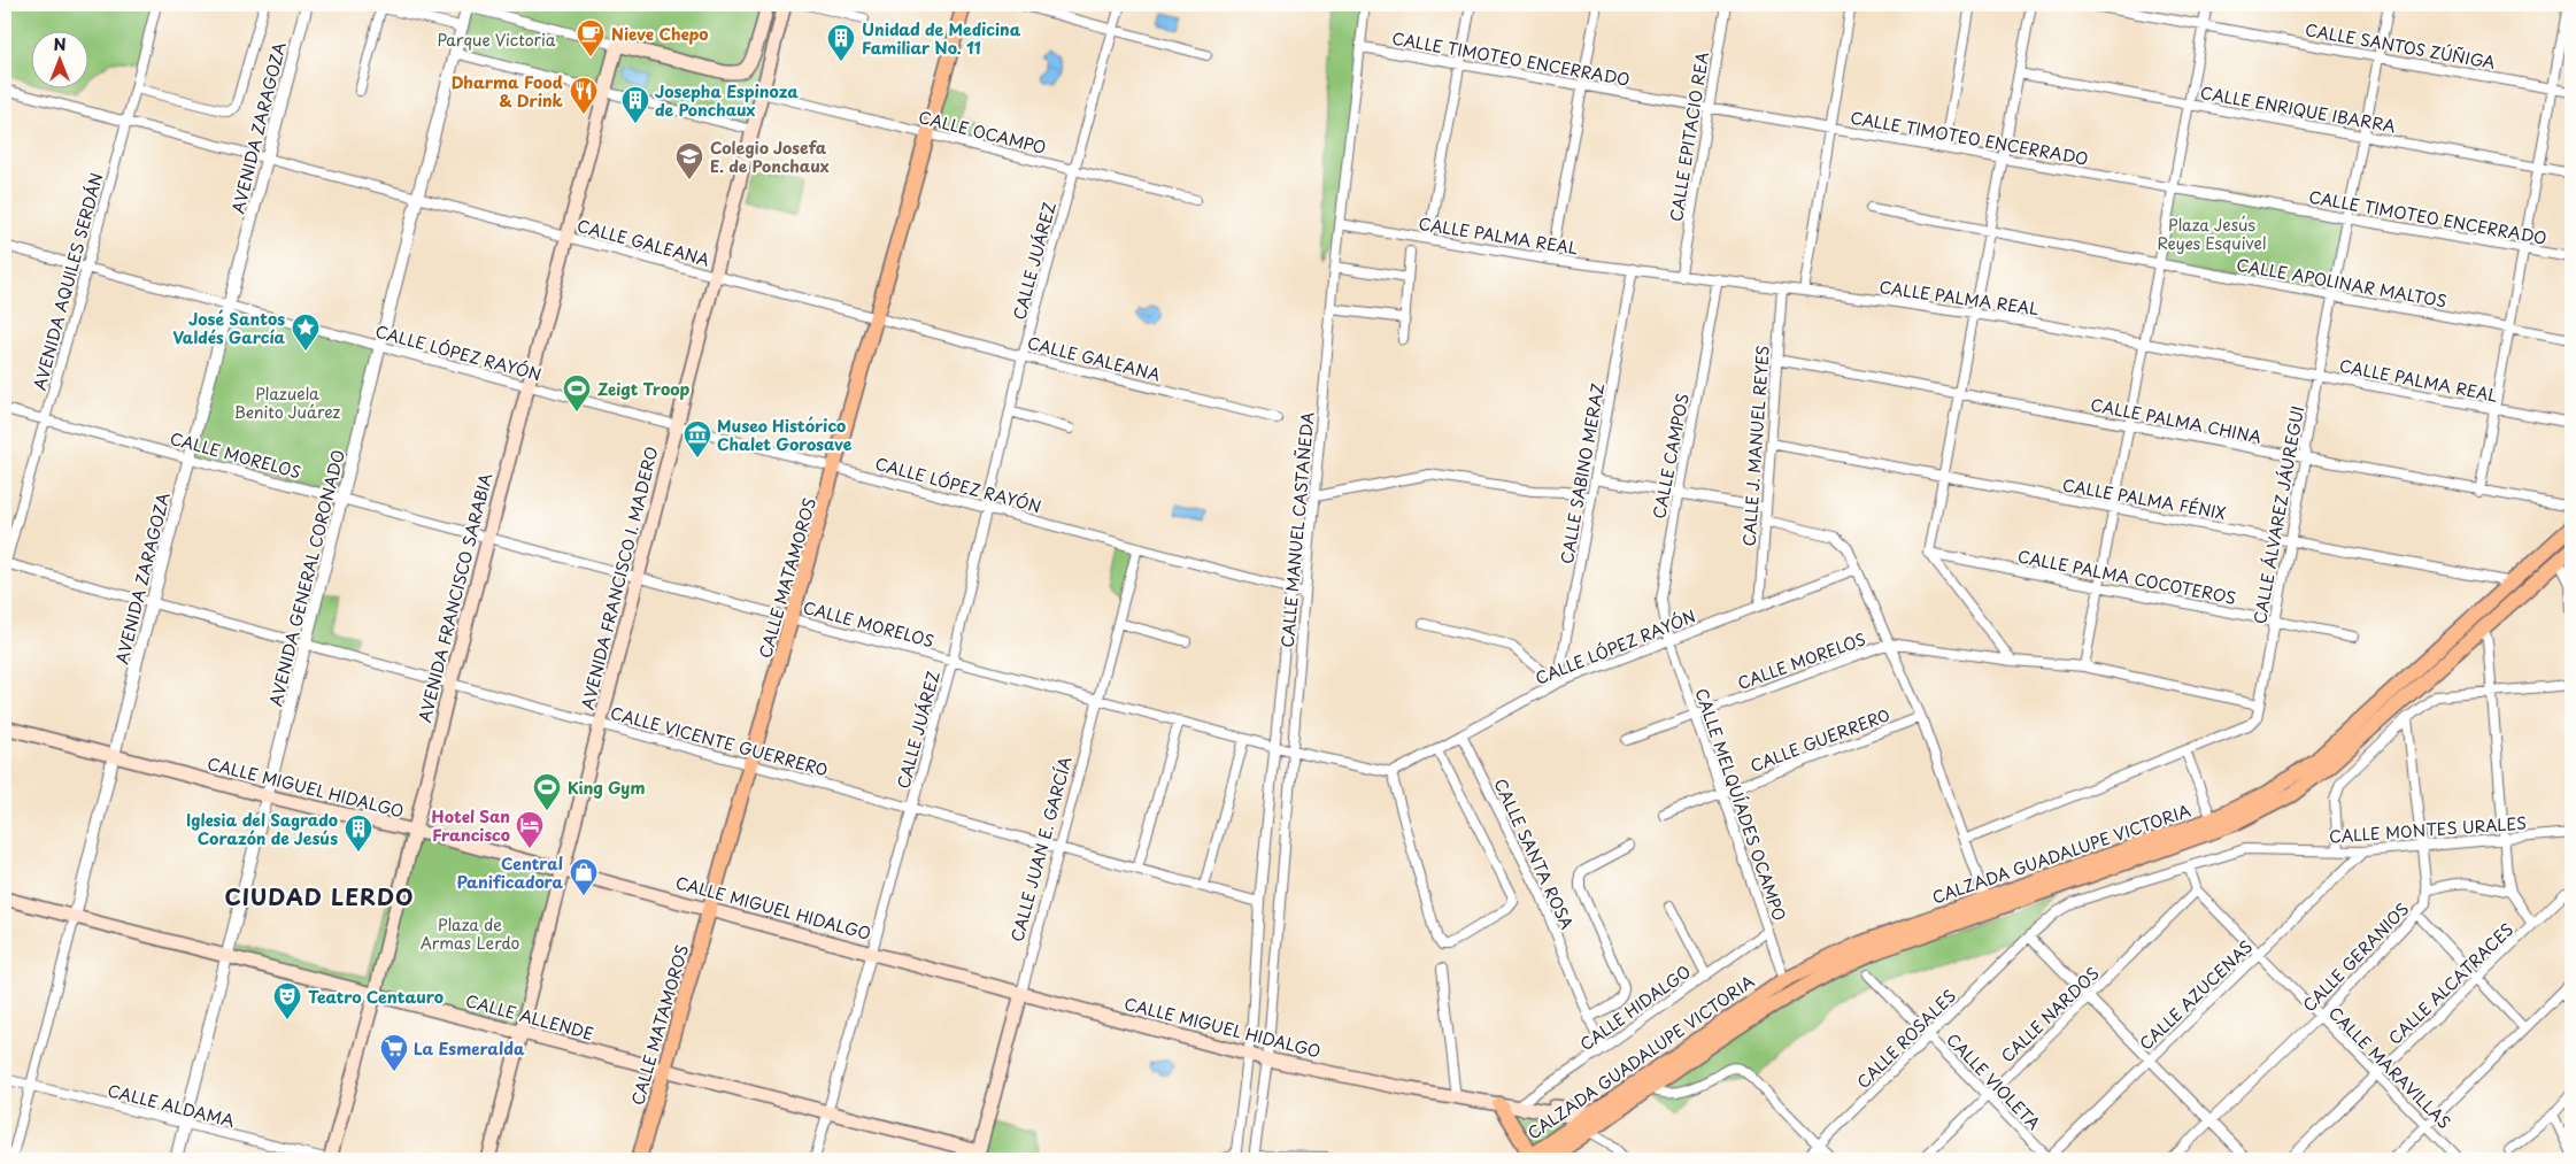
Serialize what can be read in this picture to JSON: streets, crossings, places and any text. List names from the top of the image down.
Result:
{
  "streets": {
    "main road": [
      "AVENIDA FRANCISCO I. MADERO",
      "CALLE MATAMOROS",
      "AVENIDA FRANCISCO SARABIA",
      "CALLE MIGUEL HIDALGO",
      "CALLE JUAN E. GARCÍA",
      "CALZADA GUADALUPE VICTORIA",
      "CALLE ALLENDE"
    ],
    "street": [
      "CALLE SANTOS ZÚÑIGA",
      "CALLE TIMOTEO ENCERRADO",
      "CALLE ENRIQUE IBARRA",
      "AVENIDA ZARAGOZA",
      "CALLE OCAMPO",
      "CALLE EPITACIO REA",
      "CALLE PALMA REAL",
      "CALLE GALEANA",
      "CALLE JUÁREZ",
      "AVENIDA AQUILES SERDÁN",
      "CALLE APOLINAR MALTOS",
      "CALLE LÓPEZ RAYÓN",
      "CALLE PALMA CHINA",
      "CALLE J. MANUEL REYES",
      "CALLE MORELOS",
      "CALLE CAMPOS",
      "CALLE SABINO MERAZ",
      "CALLE PALMA FÉNIX",
      "CALLE ÁLVAREZ JÁUREGUI",
      "CALLE MANUEL CASTAÑEDA",
      "CALLE PALMA COCOTEROS",
      "AVENIDA GENERAL CORONADO",
      "CALLE GUERRERO",
      "CALLE VICENTE GUERRERO",
      "CALLE MELQUÍADES OCAMPO",
      "CALLE MONTES URALES",
      "CALLE SANTA ROSA",
      "CALLE GERANIOS",
      "CALLE ALCATRACES",
      "CALLE AZUCENAS",
      "CALLE HIDALGO",
      "CALLE NARDOS",
      "CALLE ROSALES",
      "CALLE MARAVILLAS",
      "CALLE VIOLETA",
      "CALLE ALDAMA"
    ]
  },
  "crossings": [
    ["CALLE SANTOS ZÚÑIGA", "CALLE ÁLVAREZ JÁUREGUI"],
    ["CALLE TIMOTEO ENCERRADO", "CALLE EPITACIO REA"],
    ["CALLE TIMOTEO ENCERRADO", "CALLE ÁLVAREZ JÁUREGUI"],
    ["CALLE TIMOTEO ENCERRADO", "CALLE MANUEL CASTAÑEDA"],
    ["CALLE ENRIQUE IBARRA", "CALLE ÁLVAREZ JÁUREGUI"],
    ["AVENIDA ZARAGOZA", "CALLE GALEANA"],
    ["AVENIDA ZARAGOZA", "CALLE LÓPEZ RAYÓN"],
    ["AVENIDA ZARAGOZA", "CALLE MORELOS"],
    ["AVENIDA ZARAGOZA", "CALLE VICENTE GUERRERO"],
    ["AVENIDA ZARAGOZA", "CALLE MIGUEL HIDALGO"],
    ["AVENIDA ZARAGOZA", "CALLE ALLENDE"],
    ["AVENIDA ZARAGOZA", "CALLE ALDAMA"],
    ["CALLE OCAMPO", "CALLE JUÁREZ"],
    ["CALLE OCAMPO", "AVENIDA FRANCISCO I. MADERO"],
    ["CALLE OCAMPO", "CALLE MATAMOROS"],
    ["CALLE EPITACIO REA", "CALLE PALMA REAL"],
    ["CALLE PALMA REAL", "CALLE J. MANUEL REYES"],
    ["CALLE PALMA REAL", "CALLE CAMPOS"],
    ["CALLE PALMA REAL", "CALLE SABINO MERAZ"],
    ["CALLE PALMA REAL", "CALLE ÁLVAREZ JÁUREGUI"],
    ["CALLE PALMA REAL", "CALLE MANUEL CASTAÑEDA"],
    ["CALLE GALEANA", "CALLE JUÁREZ"],
    ["CALLE GALEANA", "AVENIDA AQUILES SERDÁN"],
    ["CALLE GALEANA", "AVENIDA GENERAL CORONADO"],
    ["CALLE GALEANA", "AVENIDA FRANCISCO I. MADERO"],
    ["CALLE GALEANA", "CALLE MATAMOROS"],
    ["CALLE GALEANA", "AVENIDA FRANCISCO SARABIA"],
    ["CALLE JUÁREZ", "CALLE LÓPEZ RAYÓN"],
    ["CALLE JUÁREZ", "CALLE MORELOS"],
    ["CALLE JUÁREZ", "CALLE VICENTE GUERRERO"],
    ["CALLE JUÁREZ", "CALLE MIGUEL HIDALGO"],
    ["CALLE JUÁREZ", "CALLE ALLENDE"],
    ["AVENIDA AQUILES SERDÁN", "CALLE LÓPEZ RAYÓN"],
    ["AVENIDA AQUILES SERDÁN", "CALLE MORELOS"],
    ["AVENIDA AQUILES SERDÁN", "CALLE VICENTE GUERRERO"],
    ["CALLE APOLINAR MALTOS", "CALLE ÁLVAREZ JÁUREGUI"],
    ["CALLE LÓPEZ RAYÓN", "CALLE J. MANUEL REYES"],
    ["CALLE LÓPEZ RAYÓN", "CALLE CAMPOS"],
    ["CALLE LÓPEZ RAYÓN", "CALLE SABINO MERAZ"],
    ["CALLE LÓPEZ RAYÓN", "CALLE MANUEL CASTAÑEDA"],
    ["CALLE LÓPEZ RAYÓN", "AVENIDA GENERAL CORONADO"],
    ["CALLE LÓPEZ RAYÓN", "AVENIDA FRANCISCO I. MADERO"],
    ["CALLE LÓPEZ RAYÓN", "CALLE MATAMOROS"],
    ["CALLE LÓPEZ RAYÓN", "AVENIDA FRANCISCO SARABIA"],
    ["CALLE LÓPEZ RAYÓN", "CALLE MELQUÍADES OCAMPO"],
    ["CALLE LÓPEZ RAYÓN", "CALLE JUAN E. GARCÍA"],
    ["CALLE LÓPEZ RAYÓN", "CALLE SANTA ROSA"],
    ["CALLE PALMA CHINA", "CALLE J. MANUEL REYES"],
    ["CALLE PALMA CHINA", "CALLE ÁLVAREZ JÁUREGUI"],
    ["CALLE J. MANUEL REYES", "CALLE PALMA FÉNIX"],
    ["CALLE MORELOS", "CALLE MANUEL CASTAÑEDA"],
    ["CALLE MORELOS", "AVENIDA GENERAL CORONADO"],
    ["CALLE MORELOS", "AVENIDA FRANCISCO I. MADERO"],
    ["CALLE MORELOS", "CALLE MATAMOROS"],
    ["CALLE MORELOS", "AVENIDA FRANCISCO SARABIA"],
    ["CALLE MORELOS", "CALLE MELQUÍADES OCAMPO"],
    ["CALLE MORELOS", "CALLE JUAN E. GARCÍA"],
    ["CALLE CAMPOS", "CALLE MELQUÍADES OCAMPO"],
    ["CALLE PALMA FÉNIX", "CALLE ÁLVAREZ JÁUREGUI"],
    ["CALLE PALMA FÉNIX", "CALZADA GUADALUPE VICTORIA"],
    ["CALLE ÁLVAREZ JÁUREGUI", "CALLE PALMA COCOTEROS"],
    ["CALLE MANUEL CASTAÑEDA", "CALLE VICENTE GUERRERO"],
    ["CALLE MANUEL CASTAÑEDA", "CALLE MIGUEL HIDALGO"],
    ["AVENIDA GENERAL CORONADO", "CALLE VICENTE GUERRERO"],
    ["AVENIDA GENERAL CORONADO", "CALLE MIGUEL HIDALGO"],
    ["AVENIDA GENERAL CORONADO", "CALLE ALLENDE"],
    ["AVENIDA GENERAL CORONADO", "CALLE ALDAMA"],
    ["AVENIDA FRANCISCO I. MADERO", "CALLE VICENTE GUERRERO"],
    ["AVENIDA FRANCISCO I. MADERO", "CALLE MIGUEL HIDALGO"],
    ["AVENIDA FRANCISCO I. MADERO", "CALLE ALLENDE"],
    ["CALLE MATAMOROS", "CALLE VICENTE GUERRERO"],
    ["CALLE MATAMOROS", "CALLE MIGUEL HIDALGO"],
    ["CALLE MATAMOROS", "CALLE ALLENDE"],
    ["AVENIDA FRANCISCO SARABIA", "CALLE VICENTE GUERRERO"],
    ["AVENIDA FRANCISCO SARABIA", "CALLE MIGUEL HIDALGO"],
    ["AVENIDA FRANCISCO SARABIA", "CALLE ALLENDE"],
    ["AVENIDA FRANCISCO SARABIA", "CALLE ALDAMA"],
    ["CALLE GUERRERO", "CALLE MELQUÍADES OCAMPO"],
    ["CALLE VICENTE GUERRERO", "CALLE JUAN E. GARCÍA"],
    ["CALLE MIGUEL HIDALGO", "CALLE JUAN E. GARCÍA"],
    ["CALLE MIGUEL HIDALGO", "CALZADA GUADALUPE VICTORIA"],
    ["CALLE MIGUEL HIDALGO", "CALLE HIDALGO"],
    ["CALLE MELQUÍADES OCAMPO", "CALZADA GUADALUPE VICTORIA"],
    ["CALLE MELQUÍADES OCAMPO", "CALLE HIDALGO"],
    ["CALLE MONTES URALES", "CALLE GERANIOS"],
    ["CALLE MONTES URALES", "CALLE ALCATRACES"],
    ["CALLE MONTES URALES", "CALLE AZUCENAS"],
    ["CALLE MONTES URALES", "CALLE ROSALES"],
    ["CALLE MONTES URALES", "CALLE MARAVILLAS"],
    ["CALLE JUAN E. GARCÍA", "CALLE ALLENDE"],
    ["CALLE SANTA ROSA", "CALLE HIDALGO"],
    ["CALZADA GUADALUPE VICTORIA", "CALLE ALCATRACES"],
    ["CALLE GERANIOS", "CALLE MARAVILLAS"],
    ["CALLE ALCATRACES", "CALLE MARAVILLAS"],
    ["CALLE AZUCENAS", "CALLE MARAVILLAS"],
    ["CALLE AZUCENAS", "CALLE VIOLETA"],
    ["CALLE NARDOS", "CALLE MARAVILLAS"],
    ["CALLE NARDOS", "CALLE VIOLETA"],
    ["CALLE ROSALES", "CALLE VIOLETA"]
  ],
  "districts": ["CIUDAD LERDO"],
  "parks": [
    "Parque Victoria",
    "Plaza Jesús Reyes Esquivel",
    "Plazuela Benito Juárez",
    "Plaza de Armas Lerdo"
  ],
  "places": {
    "cafe": ["Nieve Chepo"],
    "building": ["Unidad de Medicina Familiar No. 11", "Josepha Espinoza de Ponchaux", "Iglesia del Sagrado Corazón de Jesús"],
    "restaurant": ["Dharma Food & Drink"],
    "school or university": ["Colegio Josefa E. de Ponchaux"],
    "place": ["José Santos Valdés García"],
    "sports": ["Zeigt Troop", "King Gym"],
    "museum": ["Museo Histórico Chalet Gorosave"],
    "hotel": ["Hotel San Francisco"],
    "shop": ["Central Panificadora"],
    "theatre": ["Teatro Centauro"],
    "supermarket": ["La Esmeralda"]
  },
  "north": "top"
}
